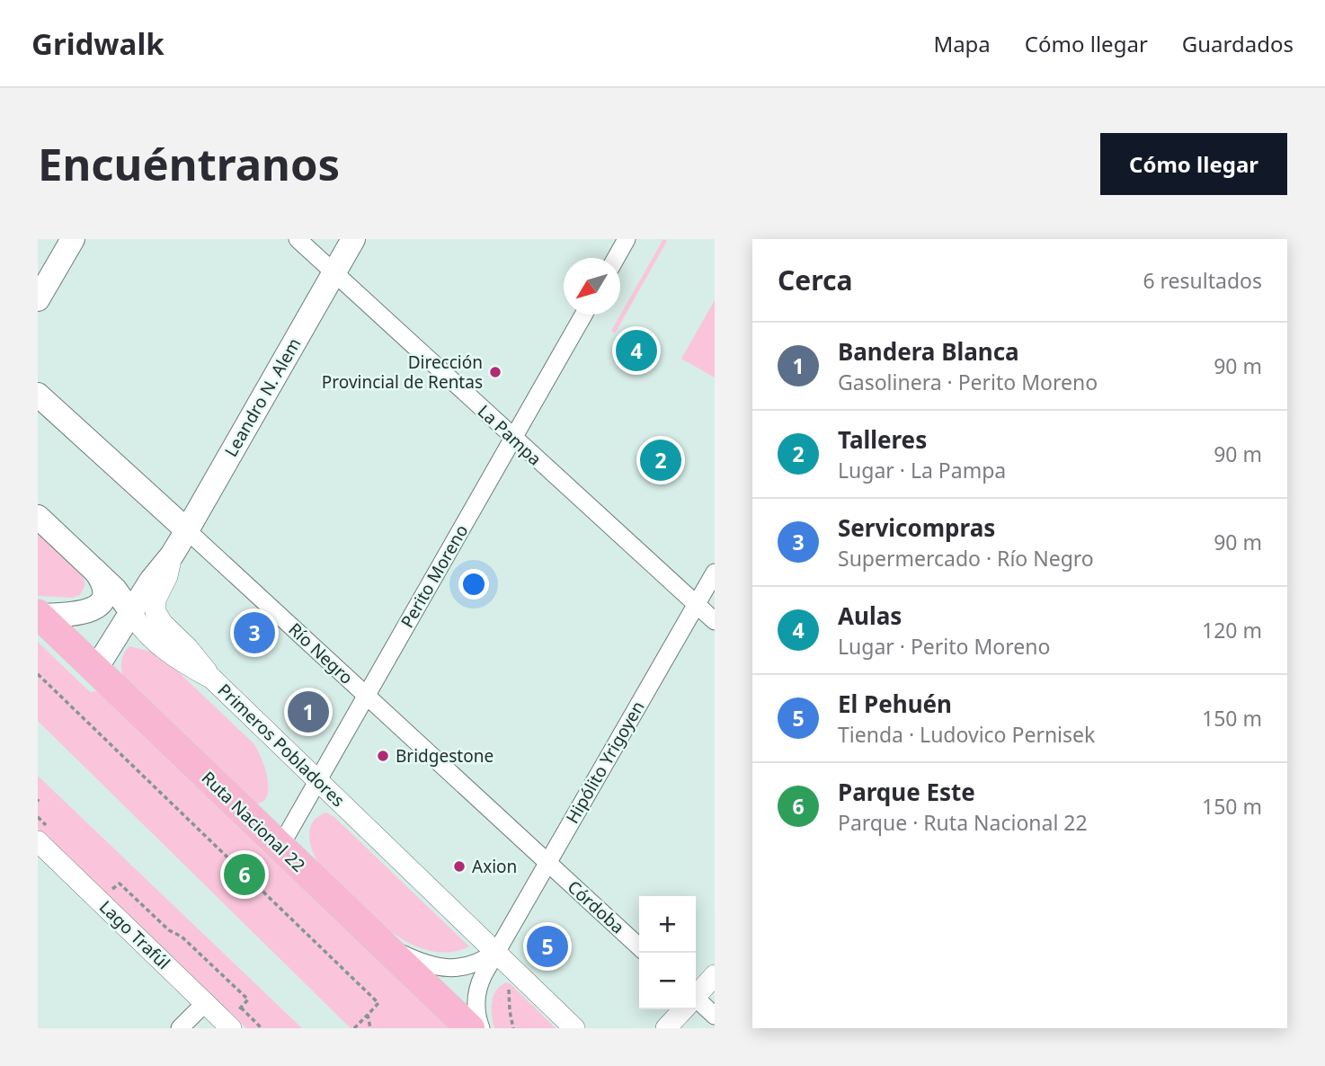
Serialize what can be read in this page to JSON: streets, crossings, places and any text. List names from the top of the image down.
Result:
{
  "streets": {
    "highway": ["Ruta Nacional 22"],
    "main road": ["Leandro N. Alem", "Río Negro", "Primeros Pobladores"],
    "street": [
      "La Pampa",
      "Perito Moreno",
      "Hipólito Yrigoyen",
      "Córdoba",
      "Lago Trafúl"
    ]
  },
  "crossings": [
    ["Leandro N. Alem", "La Pampa"],
    ["Leandro N. Alem", "Río Negro"],
    ["Leandro N. Alem", "Primeros Pobladores"],
    ["Leandro N. Alem", "Ruta Nacional 22"],
    ["La Pampa", "Perito Moreno"],
    ["La Pampa", "Hipólito Yrigoyen"],
    ["Perito Moreno", "Río Negro"],
    ["Perito Moreno", "Primeros Pobladores"],
    ["Perito Moreno", "Ruta Nacional 22"],
    ["Río Negro", "Hipólito Yrigoyen"],
    ["Río Negro", "Córdoba"],
    ["Primeros Pobladores", "Hipólito Yrigoyen"],
    ["Hipólito Yrigoyen", "Córdoba"]
  ],
  "places": ["Dirección Provincial de Rentas", "Bridgestone", "Axion"],
  "north": "bottom left",
  "page": {
    "header": "Gridwalk",
    "nav": ["Mapa", "Cómo llegar", "Guardados"],
    "buttons": "Cómo llegar",
    "title": "Encuéntranos",
    "heading": ["Cerca", "6 resultados"],
    "list": [
      {
        "mark": "1",
        "name": "Bandera Blanca",
        "note": "Gasolinera · Perito Moreno",
        "value": "90 m"
      },
      {
        "mark": "2",
        "name": "Talleres",
        "note": "Lugar · La Pampa",
        "value": "90 m"
      },
      {
        "mark": "3",
        "name": "Servicompras",
        "note": "Supermercado · Río Negro",
        "value": "90 m"
      },
      {
        "mark": "4",
        "name": "Aulas",
        "note": "Lugar · Perito Moreno",
        "value": "120 m"
      },
      {
        "mark": "5",
        "name": "El Pehuén",
        "note": "Tienda · Ludovico Pernisek",
        "value": "150 m"
      },
      {
        "mark": "6",
        "name": "Parque Este",
        "note": "Parque · Ruta Nacional 22",
        "value": "150 m"
      }
    ],
    "pins": [
      "4",
      "2",
      "3",
      "1",
      "6",
      "5"
    ],
    "map_buttons": ["+", "−"]
  }
}
